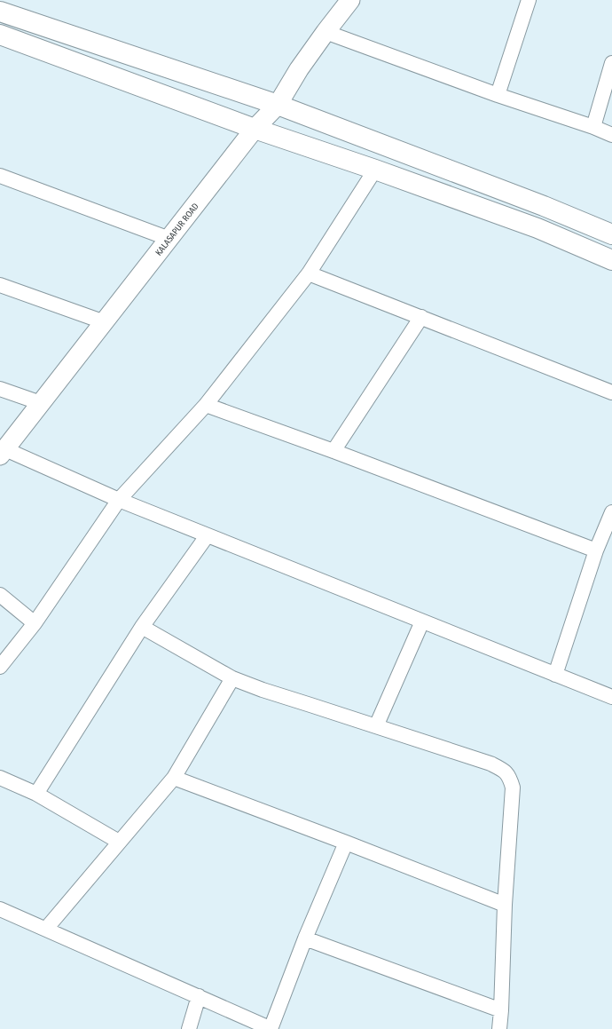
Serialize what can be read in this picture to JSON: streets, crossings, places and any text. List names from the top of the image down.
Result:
{
  "streets": {
    "street": ["KALASAPUR ROAD"]
  }
}
